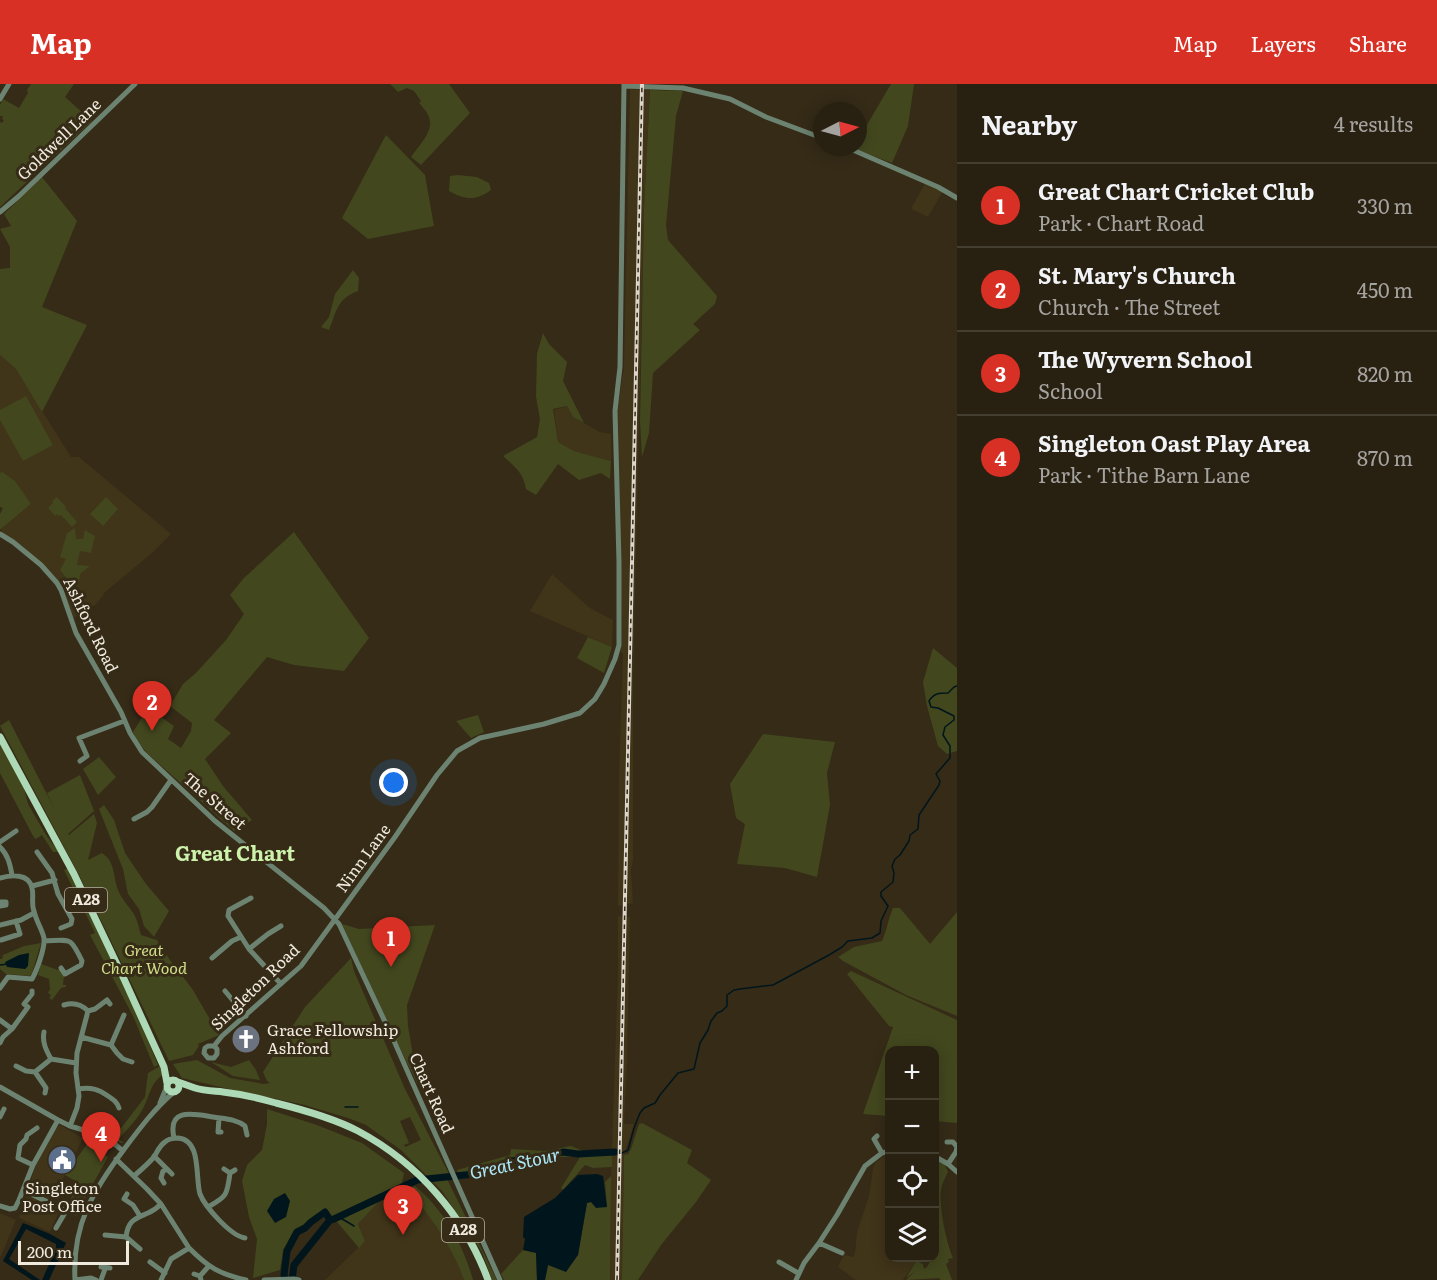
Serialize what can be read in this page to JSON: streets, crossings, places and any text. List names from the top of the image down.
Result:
{
  "streets": {
    "main road": ["A28"],
    "street": [
      "Goldwell Lane",
      "Ashford Road",
      "The Street",
      "Ninn Lane",
      "Singleton Road",
      "Chart Road"
    ]
  },
  "crossings": [
    ["Ashford Road", "The Street"],
    ["The Street", "Ninn Lane"],
    ["The Street", "Singleton Road"],
    ["The Street", "Chart Road"],
    ["Ninn Lane", "Singleton Road"],
    ["Ninn Lane", "Chart Road"],
    ["Singleton Road", "Chart Road"]
  ],
  "districts": ["Great Chart"],
  "water": ["Great Stour"],
  "parks": ["Great Chart Wood"],
  "places": {
    "church": ["Grace Fellowship Ashford"],
    "public building": ["Singleton Post Office"]
  },
  "scale_bar": "200 m",
  "north": "right",
  "page": {
    "header": "Map",
    "nav": ["Map", "Layers", "Share"],
    "heading": ["Nearby", "4 results"],
    "list": [
      {
        "mark": "1",
        "name": "Great Chart Cricket Club",
        "note": "Park · Chart Road",
        "value": "330 m"
      },
      {
        "mark": "2",
        "name": "St. Mary's Church",
        "note": "Church · The Street",
        "value": "450 m"
      },
      {
        "mark": "3",
        "name": "The Wyvern School",
        "note": "School",
        "value": "820 m"
      },
      {
        "mark": "4",
        "name": "Singleton Oast Play Area",
        "note": "Park · Tithe Barn Lane",
        "value": "870 m"
      }
    ],
    "pins": [
      "2",
      "1",
      "4",
      "3"
    ],
    "map_buttons": ["+", "−"],
    "scale": "200 m"
  }
}
